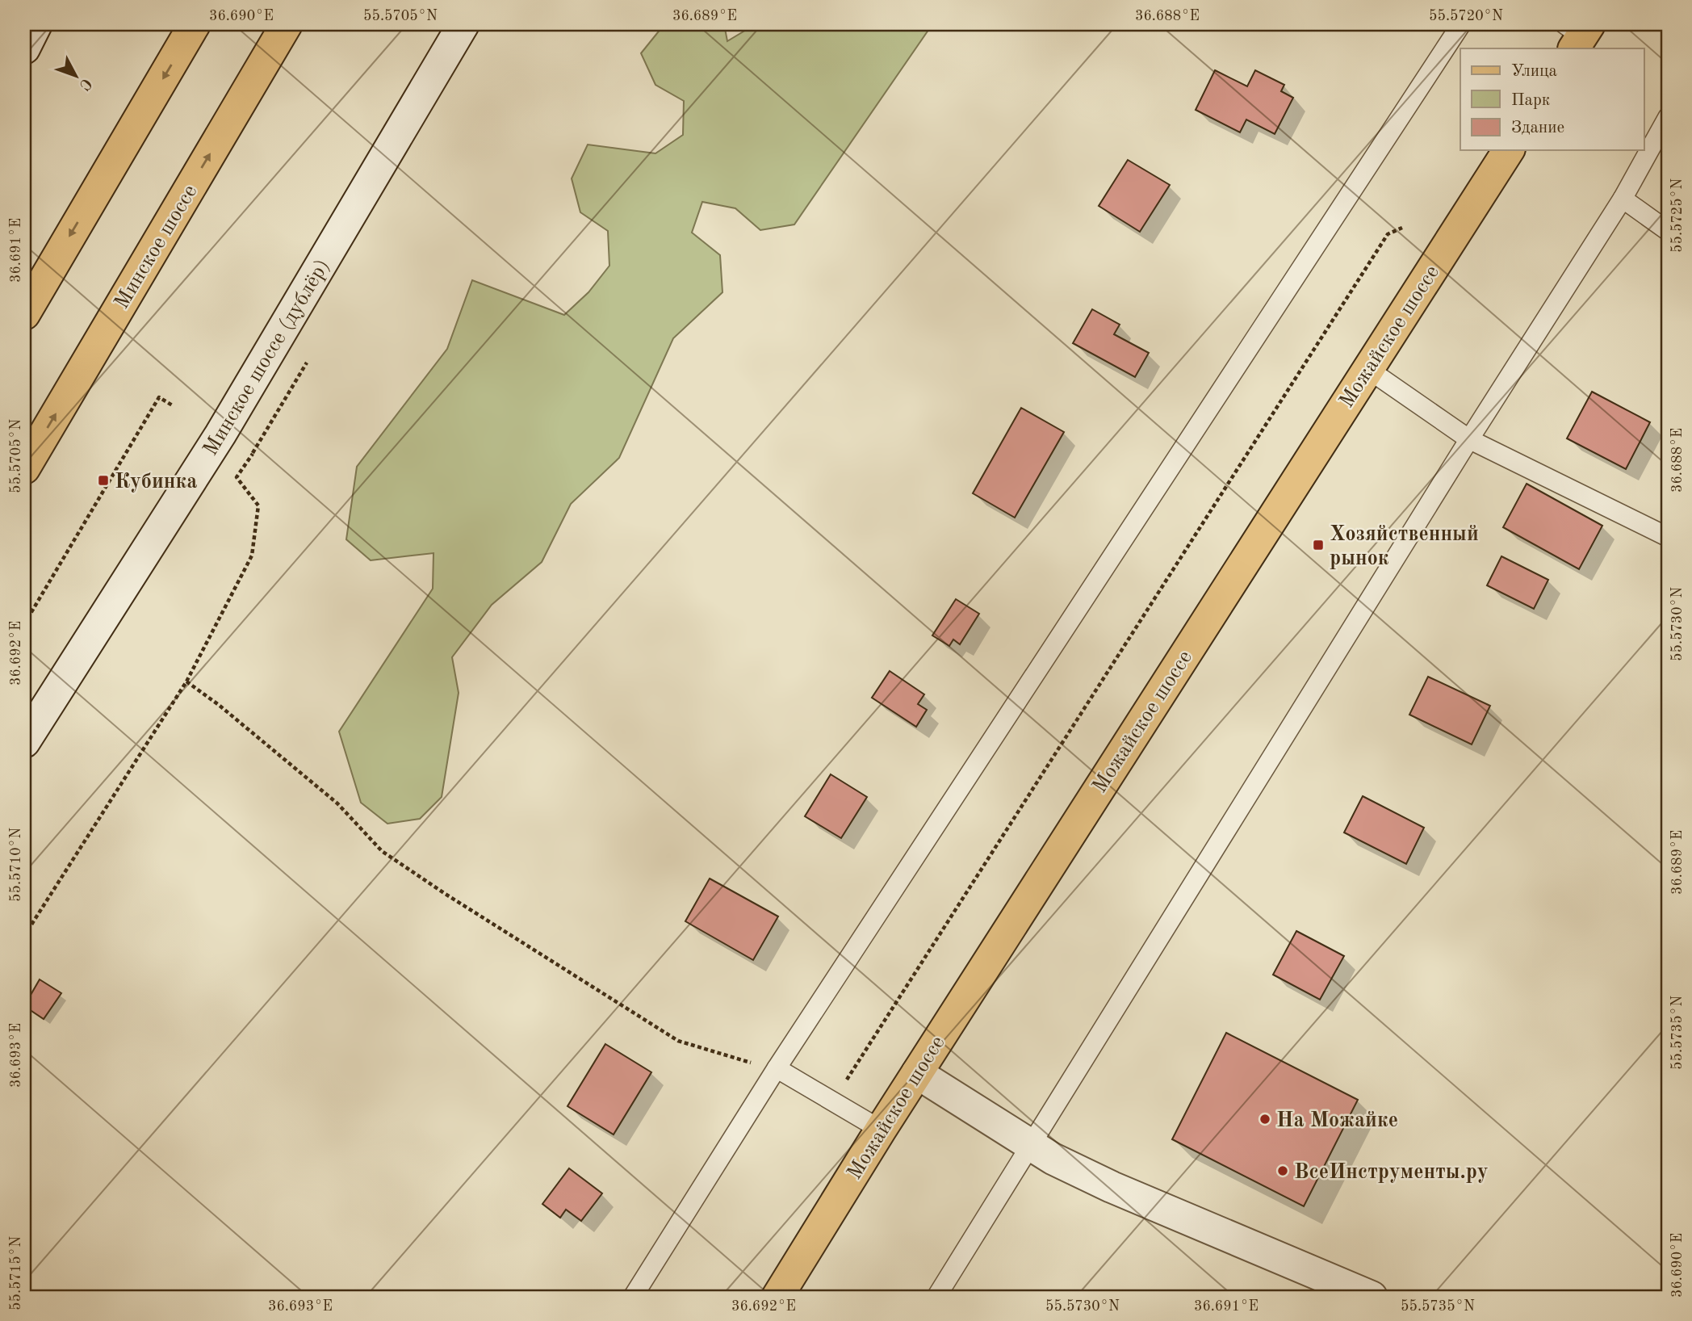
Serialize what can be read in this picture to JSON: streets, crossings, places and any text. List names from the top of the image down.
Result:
{
  "streets": {
    "main road": ["Минское шоссе", "Можайское шоссе", "Минское шоссе (дублёр)"]
  },
  "places": {
    "transit": ["Кубинка", "Хозяйственный рынок"],
    "other": ["На Можайке", "ВсеИнструменты.ру"]
  },
  "legend": ["Улица", "Парк", "Здание"],
  "north": "bottom right",
  "coordinates": [
    "36.690°E",
    "55.5705°N",
    "36.689°E",
    "36.688°E",
    "55.5720°N",
    "55.5725°N",
    "36.691°E",
    "55.5730°N",
    "36.692°E",
    "55.5710°N",
    "55.5735°N",
    "36.693°E",
    "55.5715°N"
  ]
}
